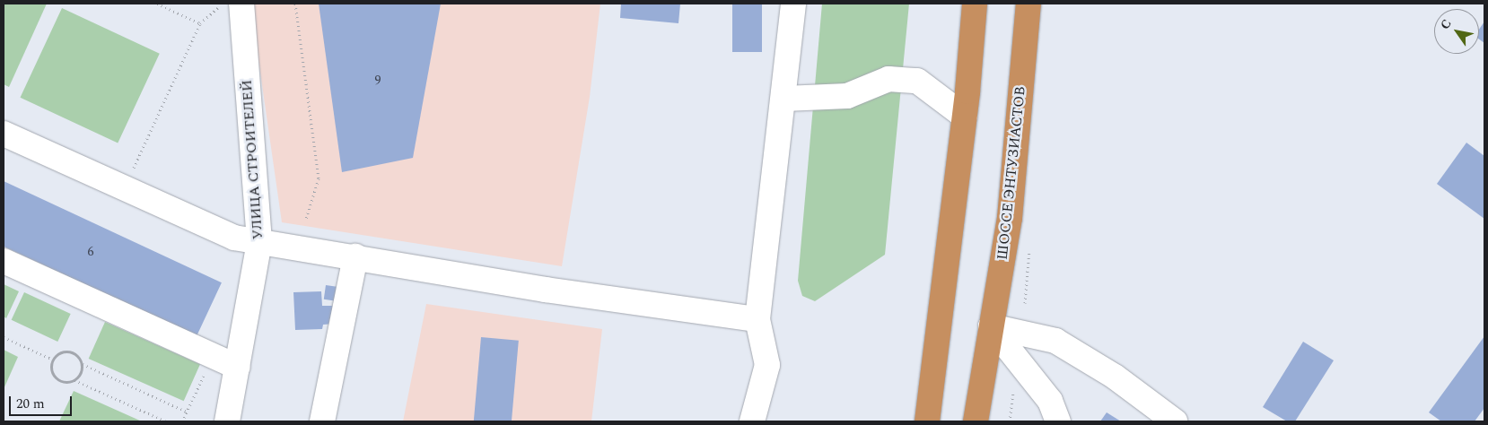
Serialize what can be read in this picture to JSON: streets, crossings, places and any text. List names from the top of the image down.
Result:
{
  "streets": {
    "highway": ["ШОССЕ ЭНТУЗИАСТОВ"],
    "street": ["УЛИЦА СТРОИТЕЛЕЙ"]
  },
  "house_numbers": ["9", "6"],
  "scale_bar": "20 m",
  "north": "top left"
}
